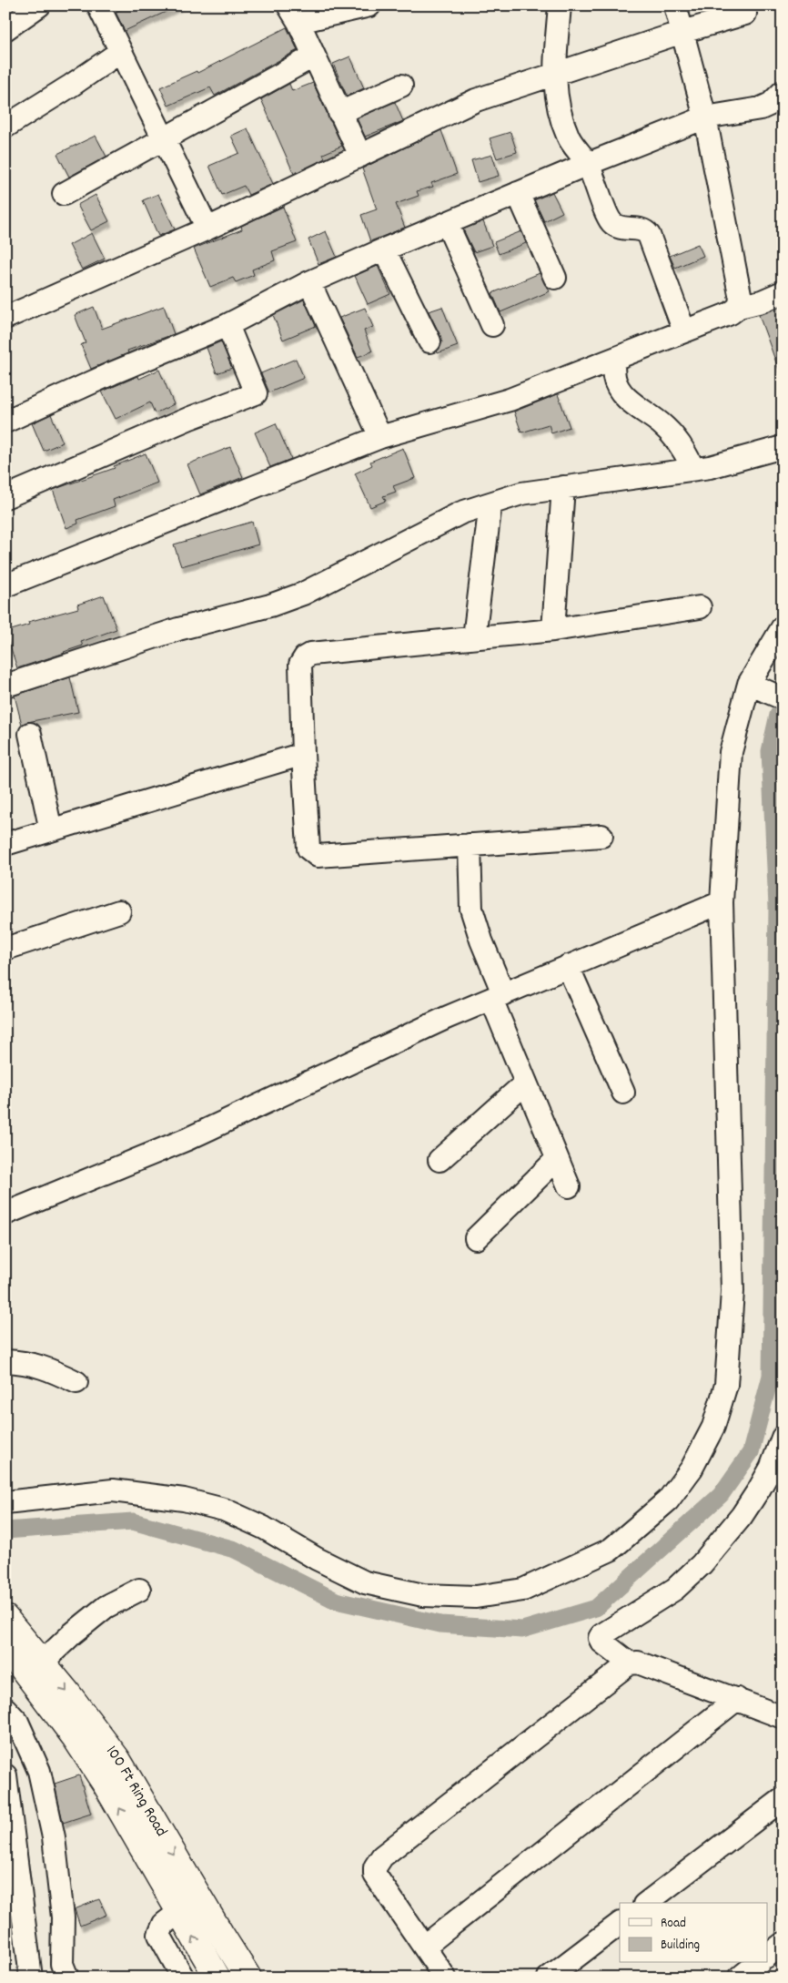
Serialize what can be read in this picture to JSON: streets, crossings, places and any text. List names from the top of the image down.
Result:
{
  "streets": {
    "main road": ["100 Ft Ring Road"]
  },
  "legend": ["Road", "Building"]
}
